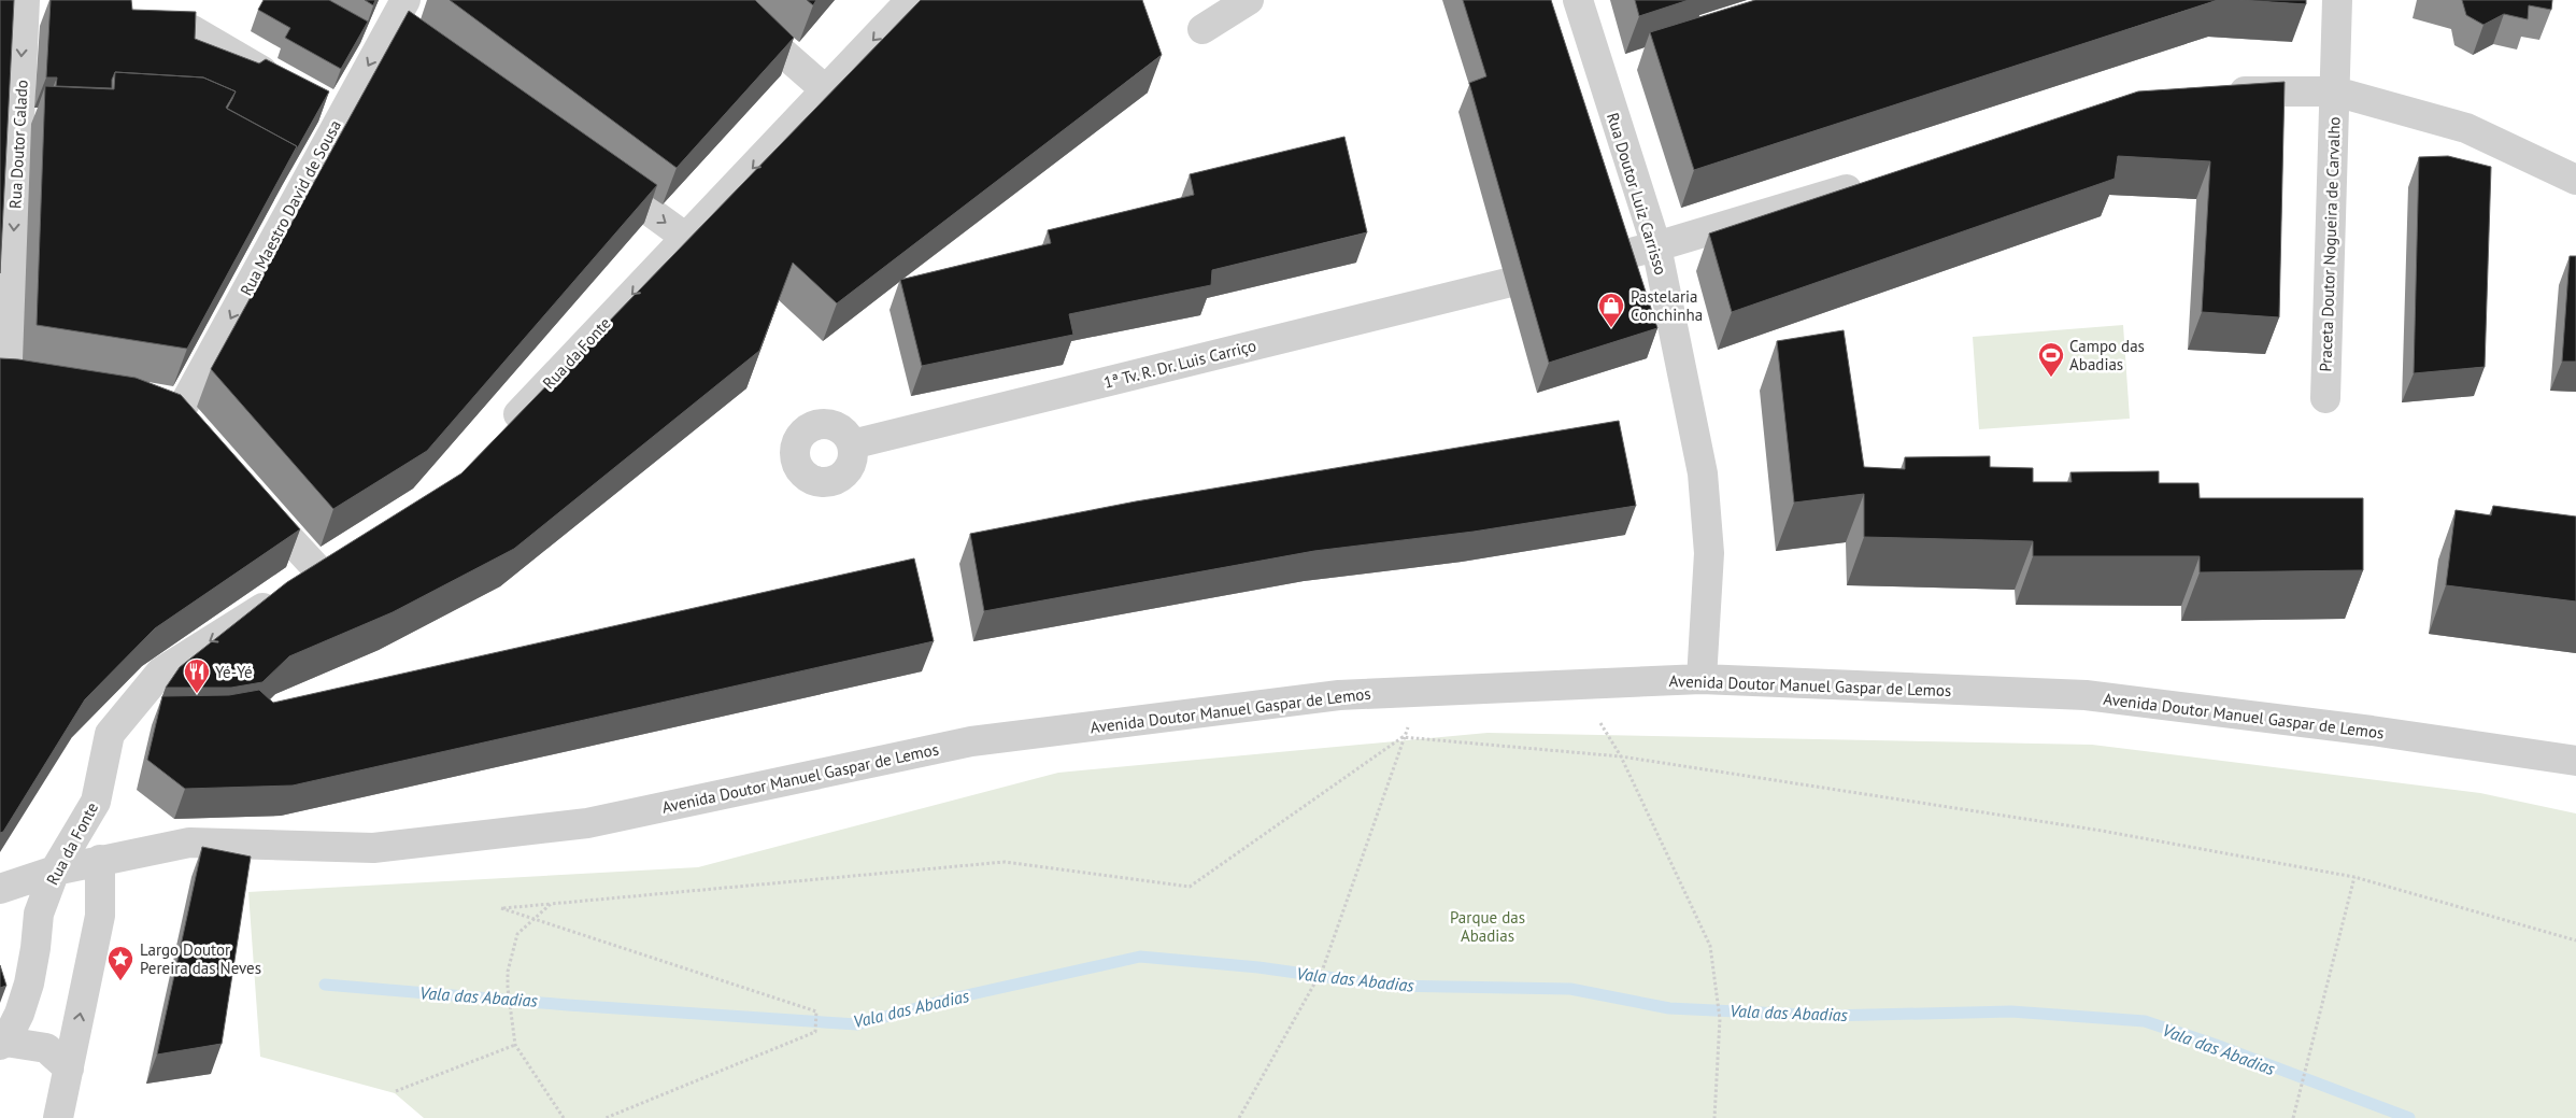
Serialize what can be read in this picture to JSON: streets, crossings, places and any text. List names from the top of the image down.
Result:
{
  "streets": {
    "street": [
      "Rua Doutor Calado",
      "Rua Doutor Luiz Carrisso",
      "Rua Maestro David de Sousa",
      "Praceta Doutor Nogueira de Carvalho",
      "Rua da Fonte",
      "1ª Tv. R. Dr. Luis Carriço",
      "Avenida Doutor Manuel Gaspar de Lemos"
    ]
  },
  "crossings": [
    ["Rua Doutor Luiz Carrisso", "Avenida Doutor Manuel Gaspar de Lemos"],
    ["Rua da Fonte", "Avenida Doutor Manuel Gaspar de Lemos"]
  ],
  "one_way": ["Rua Doutor Calado", "Rua Maestro David de Sousa", "Rua da Fonte"],
  "water": ["Vala das Abadias"],
  "parks": ["Parque das Abadias"],
  "places": {
    "shop": ["Pastelaria Conchinha"],
    "sports": ["Campo das Abadias"],
    "restaurant": ["Yé-Yé"],
    "place": ["Largo Doutor Pereira das Neves"]
  }
}
